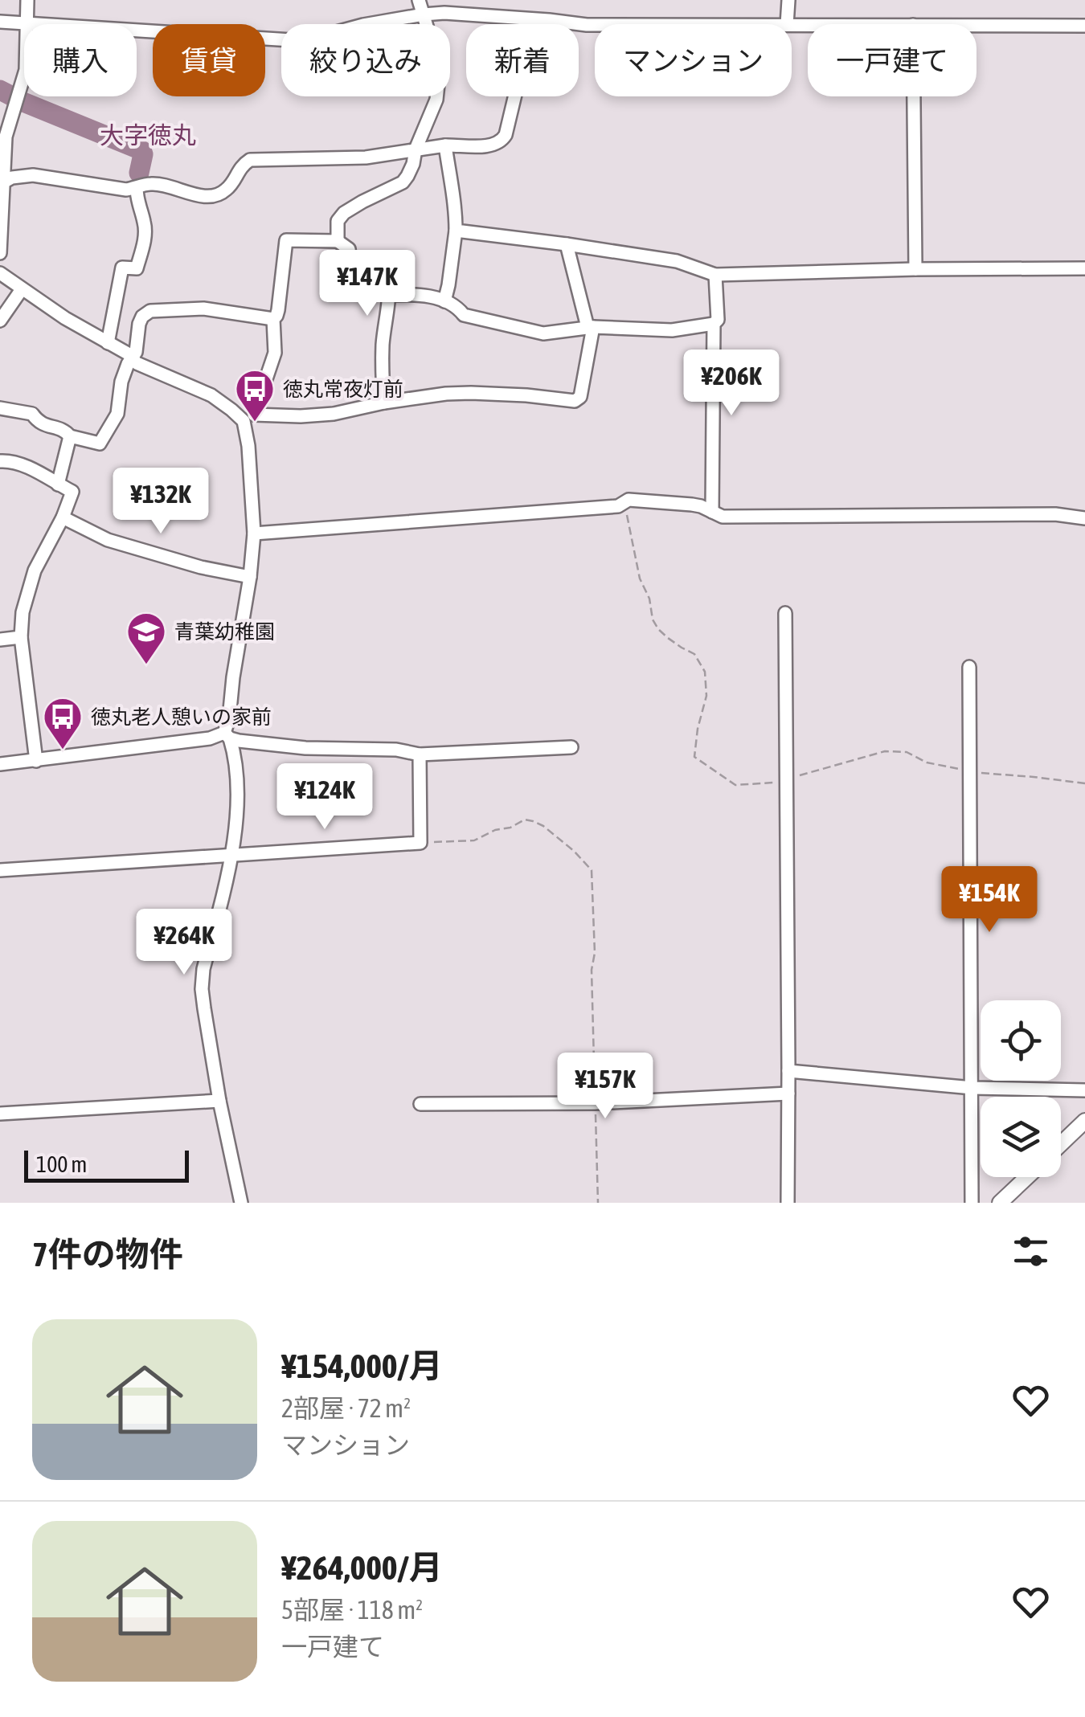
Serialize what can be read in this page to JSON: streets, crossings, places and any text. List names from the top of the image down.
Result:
{
  "districts": ["大字徳丸"],
  "places": {
    "bus stop": ["徳丸常夜灯前", "徳丸老人憩いの家前"],
    "school or university": ["青葉幼稚園"]
  },
  "scale_bar": "100 m",
  "page": {
    "chip": [
      "購入",
      "賃貸",
      "絞り込み",
      "新着",
      "マンション",
      "一戸建て"
    ],
    "price": [
      "¥147K",
      "¥206K",
      "¥132K",
      "¥124K",
      "¥154K",
      "¥264K",
      "¥157K"
    ],
    "scale": "100 m",
    "heading": "7件の物件",
    "list": [
      {
        "name": "¥154,000/月",
        "note": "2部屋 · 72 m² · マンション"
      },
      {
        "name": "¥264,000/月",
        "note": "5部屋 · 118 m² · 一戸建て"
      }
    ]
  }
}
